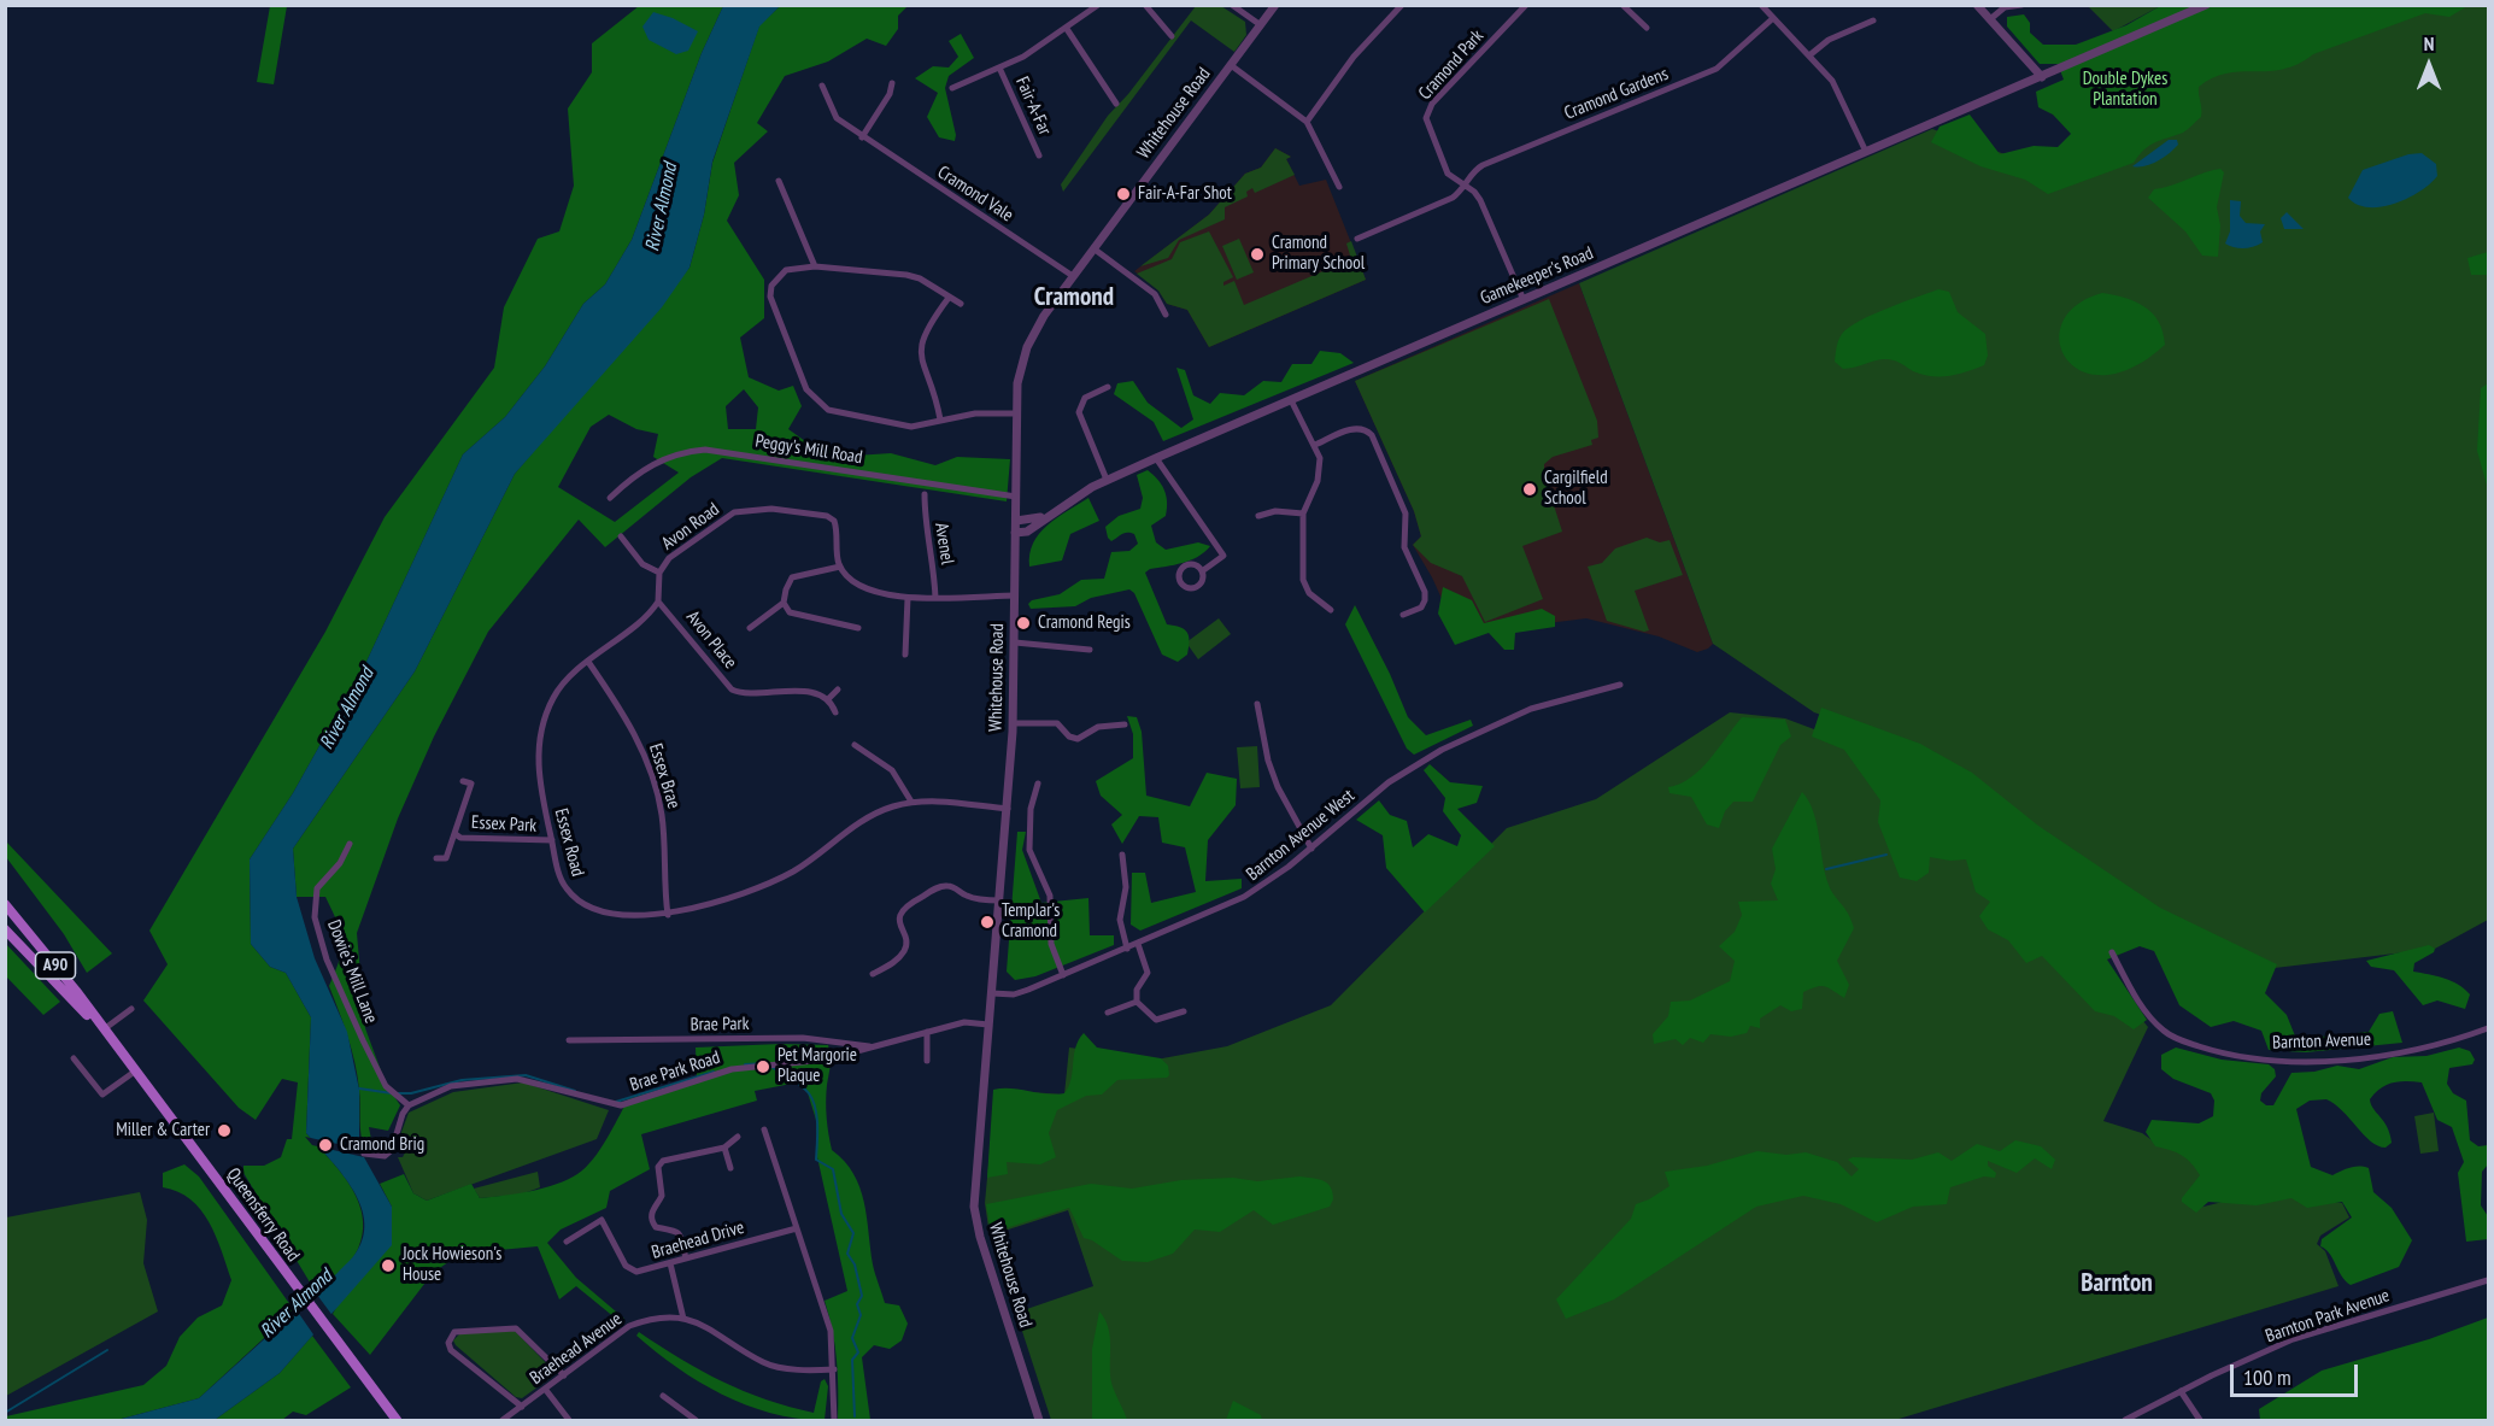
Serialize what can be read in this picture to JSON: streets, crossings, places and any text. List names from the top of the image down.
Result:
{
  "streets": {
    "main road": ["A90", "Queensferry Road"],
    "street": [
      "Cramond Park",
      "Cramond Gardens",
      "Fair-A-Far",
      "Whitehouse Road",
      "Cramond Vale",
      "Gamekeeper's Road",
      "Peggy's Mill Road",
      "Avon Road",
      "Avenel",
      "Avon Place",
      "Essex Brae",
      "Essex Park",
      "Barnton Avenue West",
      "Essex Road",
      "Dowie's Mill Lane",
      "Brae Park",
      "Barnton Avenue",
      "Brae Park Road",
      "Braehead Drive",
      "Barnton Park Avenue",
      "Braehead Avenue"
    ]
  },
  "crossings": [
    ["Cramond Park", "Cramond Gardens"],
    ["Whitehouse Road", "Cramond Vale"],
    ["Whitehouse Road", "Gamekeeper's Road"],
    ["Whitehouse Road", "Peggy's Mill Road"],
    ["Whitehouse Road", "Barnton Avenue West"],
    ["Whitehouse Road", "Essex Road"],
    ["Whitehouse Road", "Brae Park Road"],
    ["Avon Road", "Avon Place"],
    ["Avon Road", "Essex Road"],
    ["Avon Place", "Essex Road"],
    ["Essex Brae", "Essex Road"],
    ["Essex Park", "Essex Road"],
    ["A90", "Queensferry Road"],
    ["Dowie's Mill Lane", "Brae Park Road"],
    ["Brae Park", "Brae Park Road"]
  ],
  "districts": ["Cramond", "Barnton"],
  "water": ["River Almond"],
  "parks": ["Double Dykes Plantation"],
  "places": [
    "Fair-A-Far Shot",
    "Cramond Primary School",
    "Cargilfield School",
    "Cramond Regis",
    "Templar's Cramond",
    "Pet Margorie Plaque",
    "Miller & Carter",
    "Cramond Brig",
    "Jock Howieson's House"
  ],
  "scale_bar": "100 m",
  "north": "top"
}
